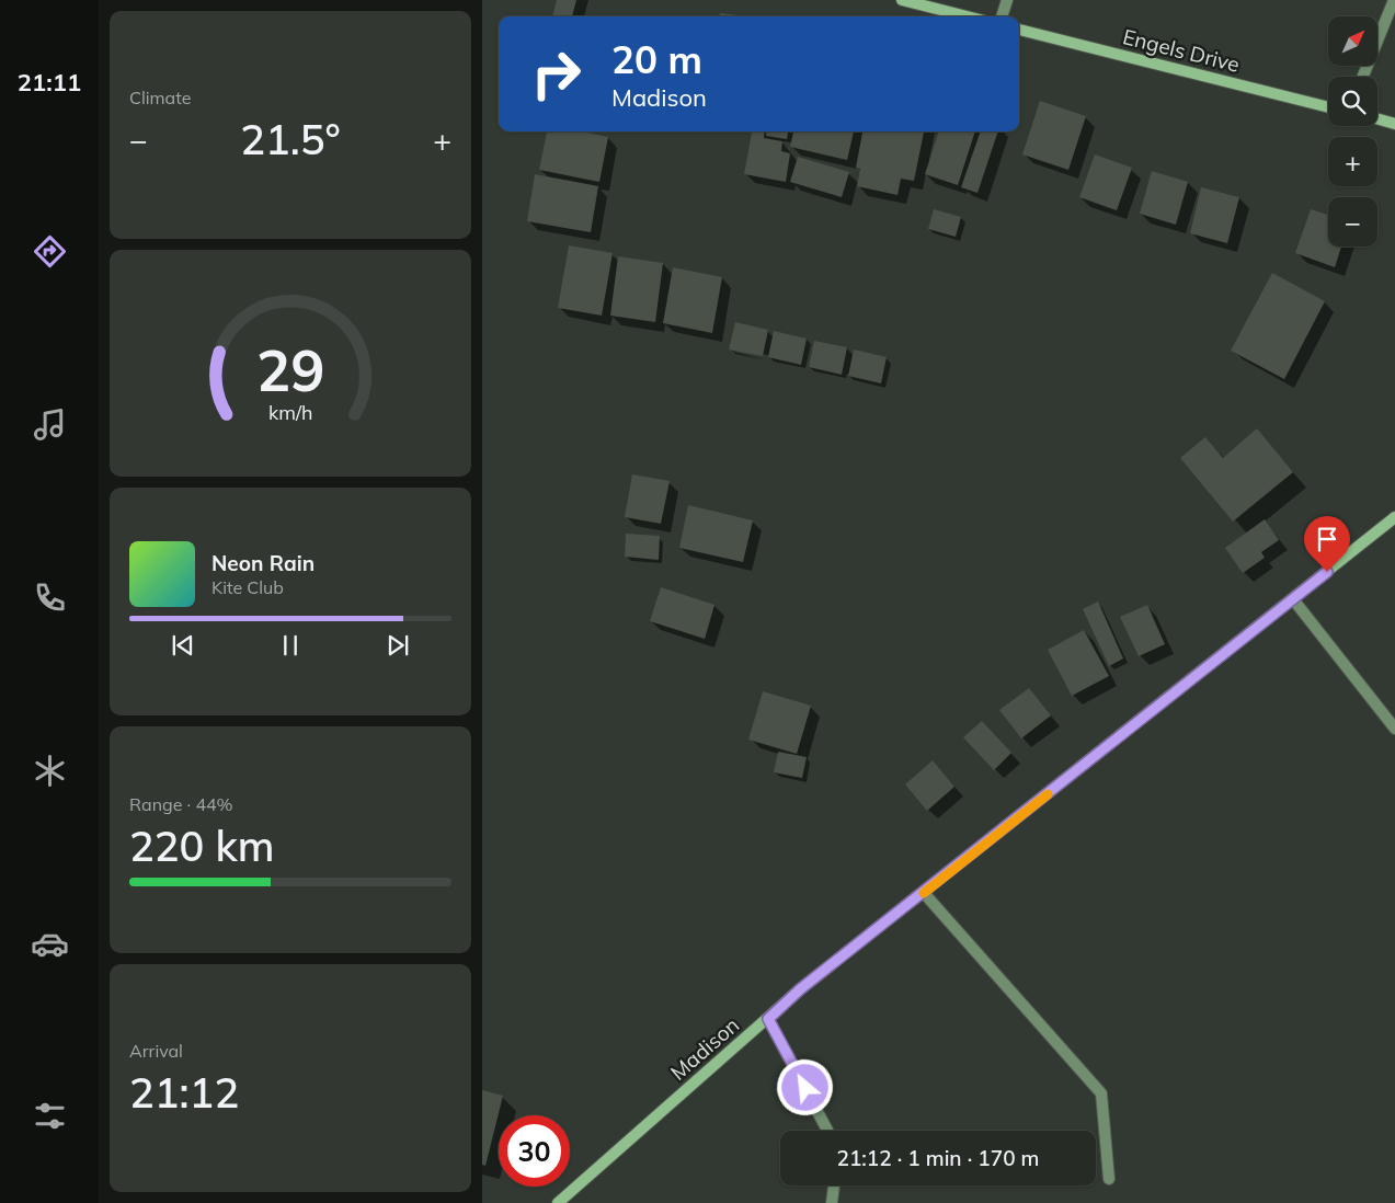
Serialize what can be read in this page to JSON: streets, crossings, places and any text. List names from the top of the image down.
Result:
{
  "streets": {
    "street": ["Engels Drive", "Madison"]
  },
  "north": "top right",
  "page": {
    "tabs": "21:11",
    "tile": [
      "Climate",
      ["Range · 44%", "220 km"],
      ["Arrival", "21:12"]
    ],
    "map_buttons": ["+", "−"],
    "turn": ["20 m", "Madison"],
    "heat": ["−", "21.5°", "+"],
    "song": ["Neon Rain", "Kite Club"],
    "limit": "30",
    "trip": "21:12 · 1 min · 170 m",
    "gauge": ["29", "km/h"]
  }
}
